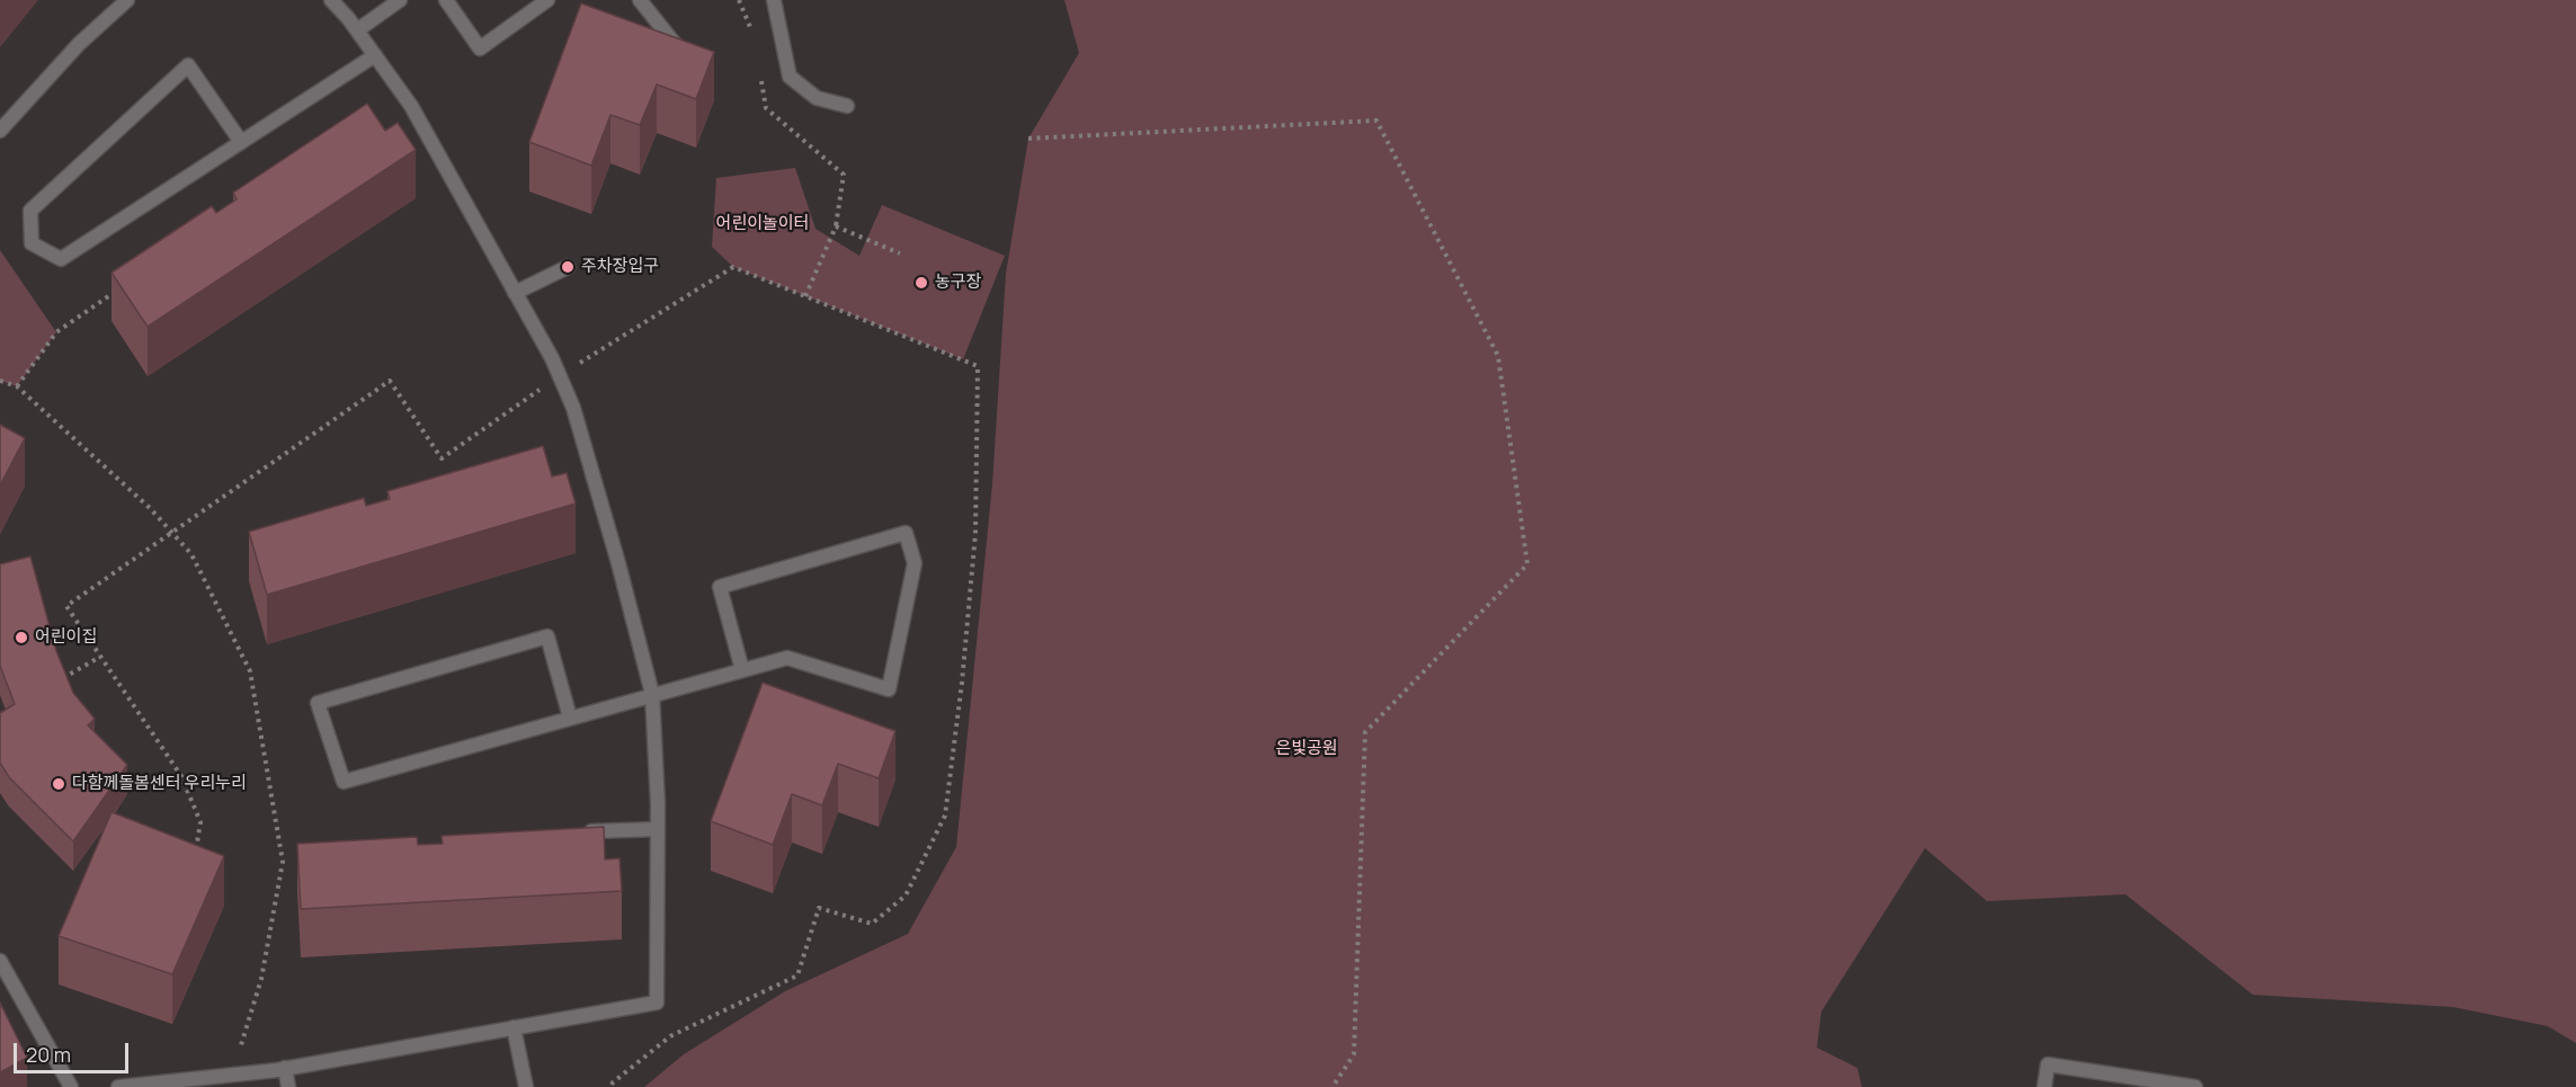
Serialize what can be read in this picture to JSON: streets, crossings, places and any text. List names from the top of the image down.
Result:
{
  "parks": ["어린이놀이터", "은빛공원"],
  "places": [
    "주차장입구",
    "농구장",
    "어린이집",
    "다함께돌봄센터 우리누리"
  ],
  "scale_bar": "20 m"
}
